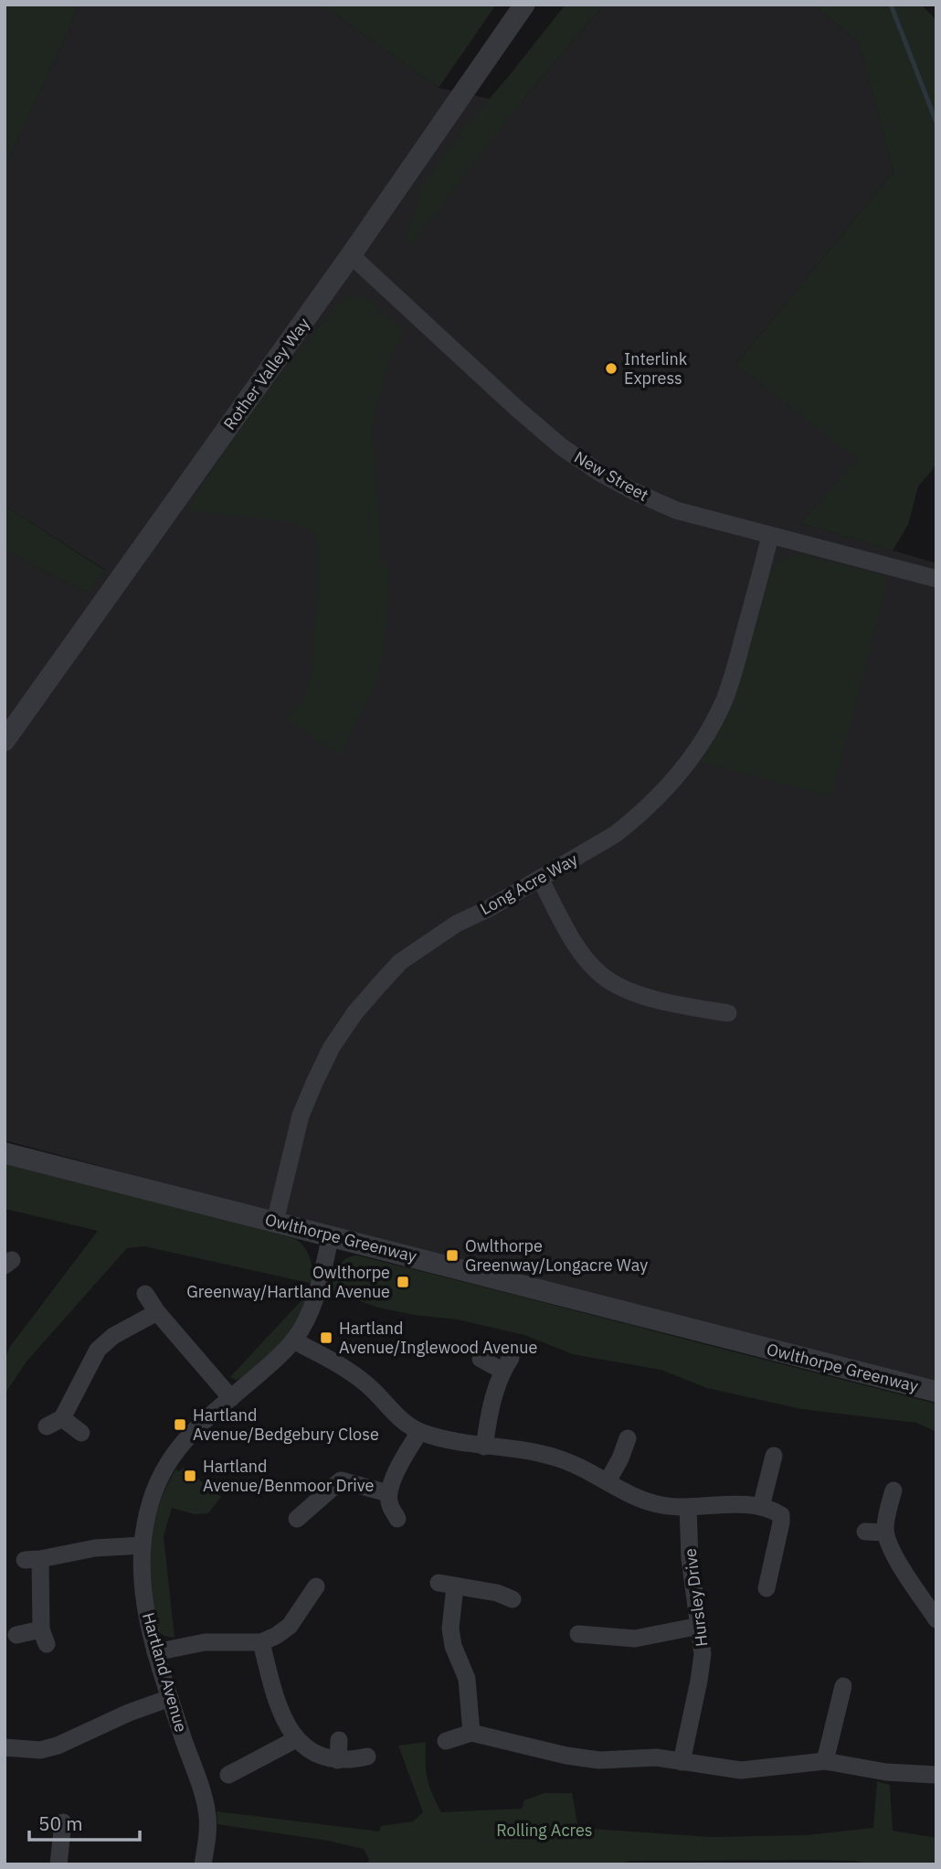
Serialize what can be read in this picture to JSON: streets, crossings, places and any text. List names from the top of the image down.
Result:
{
  "streets": {
    "street": [
      "Rother Valley Way",
      "New Street",
      "Long Acre Way",
      "Owlthorpe Greenway",
      "Hursley Drive",
      "Hartland Avenue"
    ]
  },
  "crossings": [
    ["Rother Valley Way", "New Street"],
    ["New Street", "Long Acre Way"],
    ["Long Acre Way", "Owlthorpe Greenway"],
    ["Owlthorpe Greenway", "Hartland Avenue"]
  ],
  "parks": ["Rolling Acres"],
  "places": {
    "other": ["Interlink Express"],
    "transit": [
      "Owlthorpe Greenway/Longacre Way",
      "Owlthorpe Greenway/Hartland Avenue",
      "Hartland Avenue/Inglewood Avenue",
      "Hartland Avenue/Bedgebury Close",
      "Hartland Avenue/Benmoor Drive"
    ]
  },
  "scale_bar": "50 m"
}
